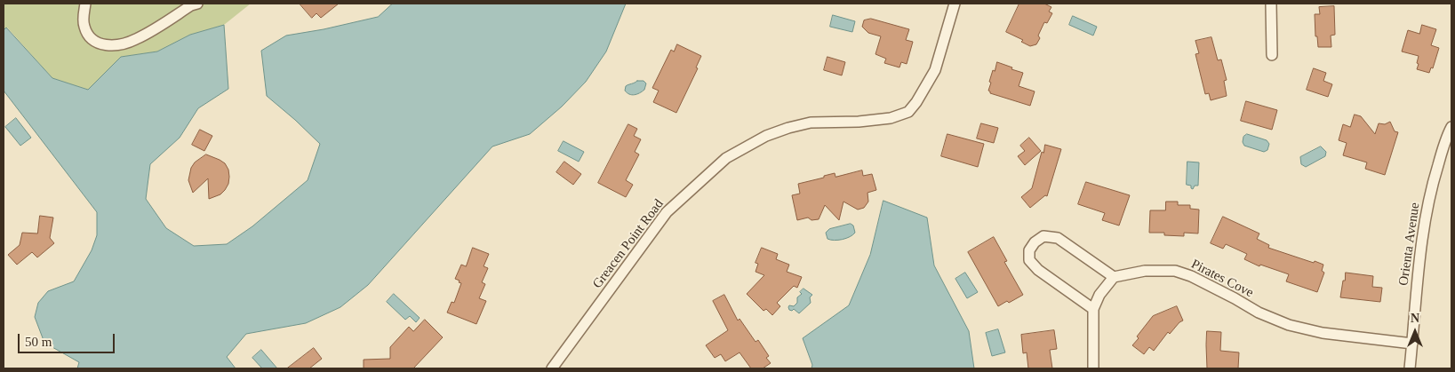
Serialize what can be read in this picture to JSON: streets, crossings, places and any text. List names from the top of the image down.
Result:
{
  "streets": {
    "street": ["Greacen Point Road", "Orienta Avenue", "Pirates Cove"]
  },
  "crossings": [
    ["Orienta Avenue", "Pirates Cove"]
  ],
  "scale_bar": "50 m",
  "north": "top"
}
